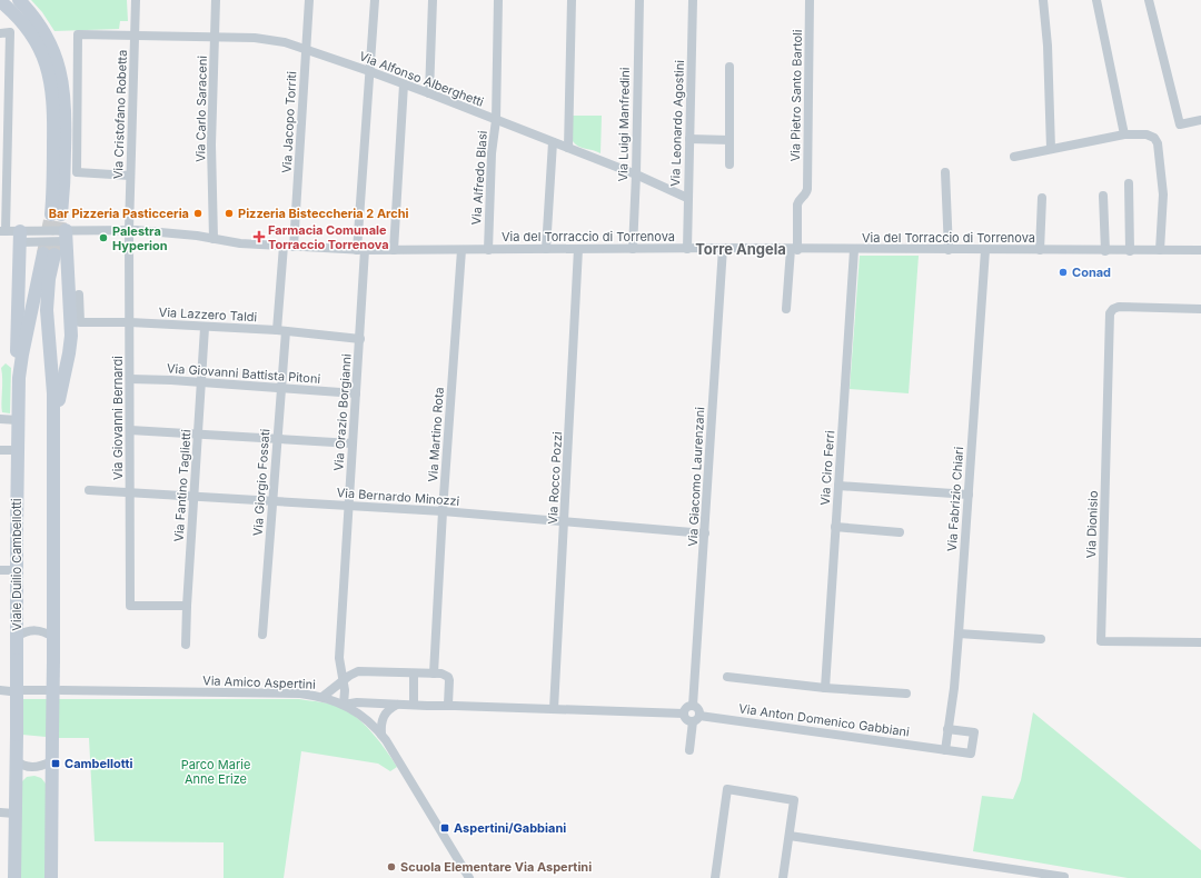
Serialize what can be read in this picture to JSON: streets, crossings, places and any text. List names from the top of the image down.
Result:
{
  "streets": {
    "main road": ["Viale Duilio Cambellotti"],
    "street": [
      "Via Alfonso Alberghetti",
      "Via Pietro Santo Bartoli",
      "Via Carlo Saraceni",
      "Via Cristofano Robetta",
      "Via Jacopo Torriti",
      "Via Leonardo Agostini",
      "Via Luigi Manfredini",
      "Via Alfredo Blasi",
      "Via del Torraccio di Torrenova",
      "Via Lazzero Taldi",
      "Via Giovanni Battista Pitoni",
      "Via Orazio Borgianni",
      "Via Giovanni Bernardi",
      "Via Martino Rota",
      "Via Ciro Ferri",
      "Via Giacomo Laurenzani",
      "Via Rocco Pozzi",
      "Via Giorgio Fossati",
      "Via Fantino Taglietti",
      "Via Bernardo Minozzi",
      "Via Fabrizio Chiari",
      "Via Dionisio",
      "Via Amico Aspertini",
      "Via Anton Domenico Gabbiani"
    ]
  },
  "crossings": [
    ["Via Alfonso Alberghetti", "Via Carlo Saraceni"],
    ["Via Alfonso Alberghetti", "Via Cristofano Robetta"],
    ["Via Alfonso Alberghetti", "Via Jacopo Torriti"],
    ["Via Alfonso Alberghetti", "Via Leonardo Agostini"],
    ["Via Alfonso Alberghetti", "Via Luigi Manfredini"],
    ["Via Alfonso Alberghetti", "Via Alfredo Blasi"],
    ["Via Alfonso Alberghetti", "Via Orazio Borgianni"],
    ["Via Pietro Santo Bartoli", "Via del Torraccio di Torrenova"],
    ["Via Carlo Saraceni", "Via del Torraccio di Torrenova"],
    ["Via Cristofano Robetta", "Via del Torraccio di Torrenova"],
    ["Via Cristofano Robetta", "Via Giovanni Bernardi"],
    ["Via Jacopo Torriti", "Via del Torraccio di Torrenova"],
    ["Via Leonardo Agostini", "Via del Torraccio di Torrenova"],
    ["Via Luigi Manfredini", "Via del Torraccio di Torrenova"],
    ["Via Alfredo Blasi", "Via del Torraccio di Torrenova"],
    ["Via del Torraccio di Torrenova", "Via Orazio Borgianni"],
    ["Via del Torraccio di Torrenova", "Via Giovanni Bernardi"],
    ["Via del Torraccio di Torrenova", "Via Martino Rota"],
    ["Via del Torraccio di Torrenova", "Via Ciro Ferri"],
    ["Via del Torraccio di Torrenova", "Via Giacomo Laurenzani"],
    ["Via del Torraccio di Torrenova", "Via Rocco Pozzi"],
    ["Via del Torraccio di Torrenova", "Via Giorgio Fossati"],
    ["Via del Torraccio di Torrenova", "Via Fabrizio Chiari"],
    ["Via Lazzero Taldi", "Via Orazio Borgianni"],
    ["Via Lazzero Taldi", "Via Giovanni Bernardi"],
    ["Via Lazzero Taldi", "Via Giorgio Fossati"],
    ["Via Lazzero Taldi", "Via Fantino Taglietti"],
    ["Via Giovanni Battista Pitoni", "Via Orazio Borgianni"],
    ["Via Giovanni Battista Pitoni", "Via Giovanni Bernardi"],
    ["Via Giovanni Battista Pitoni", "Via Giorgio Fossati"],
    ["Via Giovanni Battista Pitoni", "Via Fantino Taglietti"],
    ["Via Orazio Borgianni", "Via Bernardo Minozzi"],
    ["Via Orazio Borgianni", "Via Amico Aspertini"],
    ["Via Giovanni Bernardi", "Via Fantino Taglietti"],
    ["Via Giovanni Bernardi", "Via Bernardo Minozzi"],
    ["Via Martino Rota", "Via Bernardo Minozzi"],
    ["Via Giacomo Laurenzani", "Via Bernardo Minozzi"],
    ["Via Giacomo Laurenzani", "Via Anton Domenico Gabbiani"],
    ["Via Rocco Pozzi", "Via Bernardo Minozzi"],
    ["Via Giorgio Fossati", "Via Bernardo Minozzi"],
    ["Via Fantino Taglietti", "Via Bernardo Minozzi"],
    ["Via Fabrizio Chiari", "Via Anton Domenico Gabbiani"]
  ],
  "districts": ["Torre Angela"],
  "parks": ["Parco Marie Anne Erize"],
  "places": {
    "other": [
      "Bar Pizzeria Pasticceria",
      "Pizzeria Bisteccheria 2 Archi",
      "Palestra Hyperion",
      "Conad",
      "Scuola Elementare Via Aspertini"
    ],
    "health": ["Farmacia Comunale Torraccio Torrenova"],
    "transit": ["Cambellotti", "Aspertini/Gabbiani"]
  }
}
